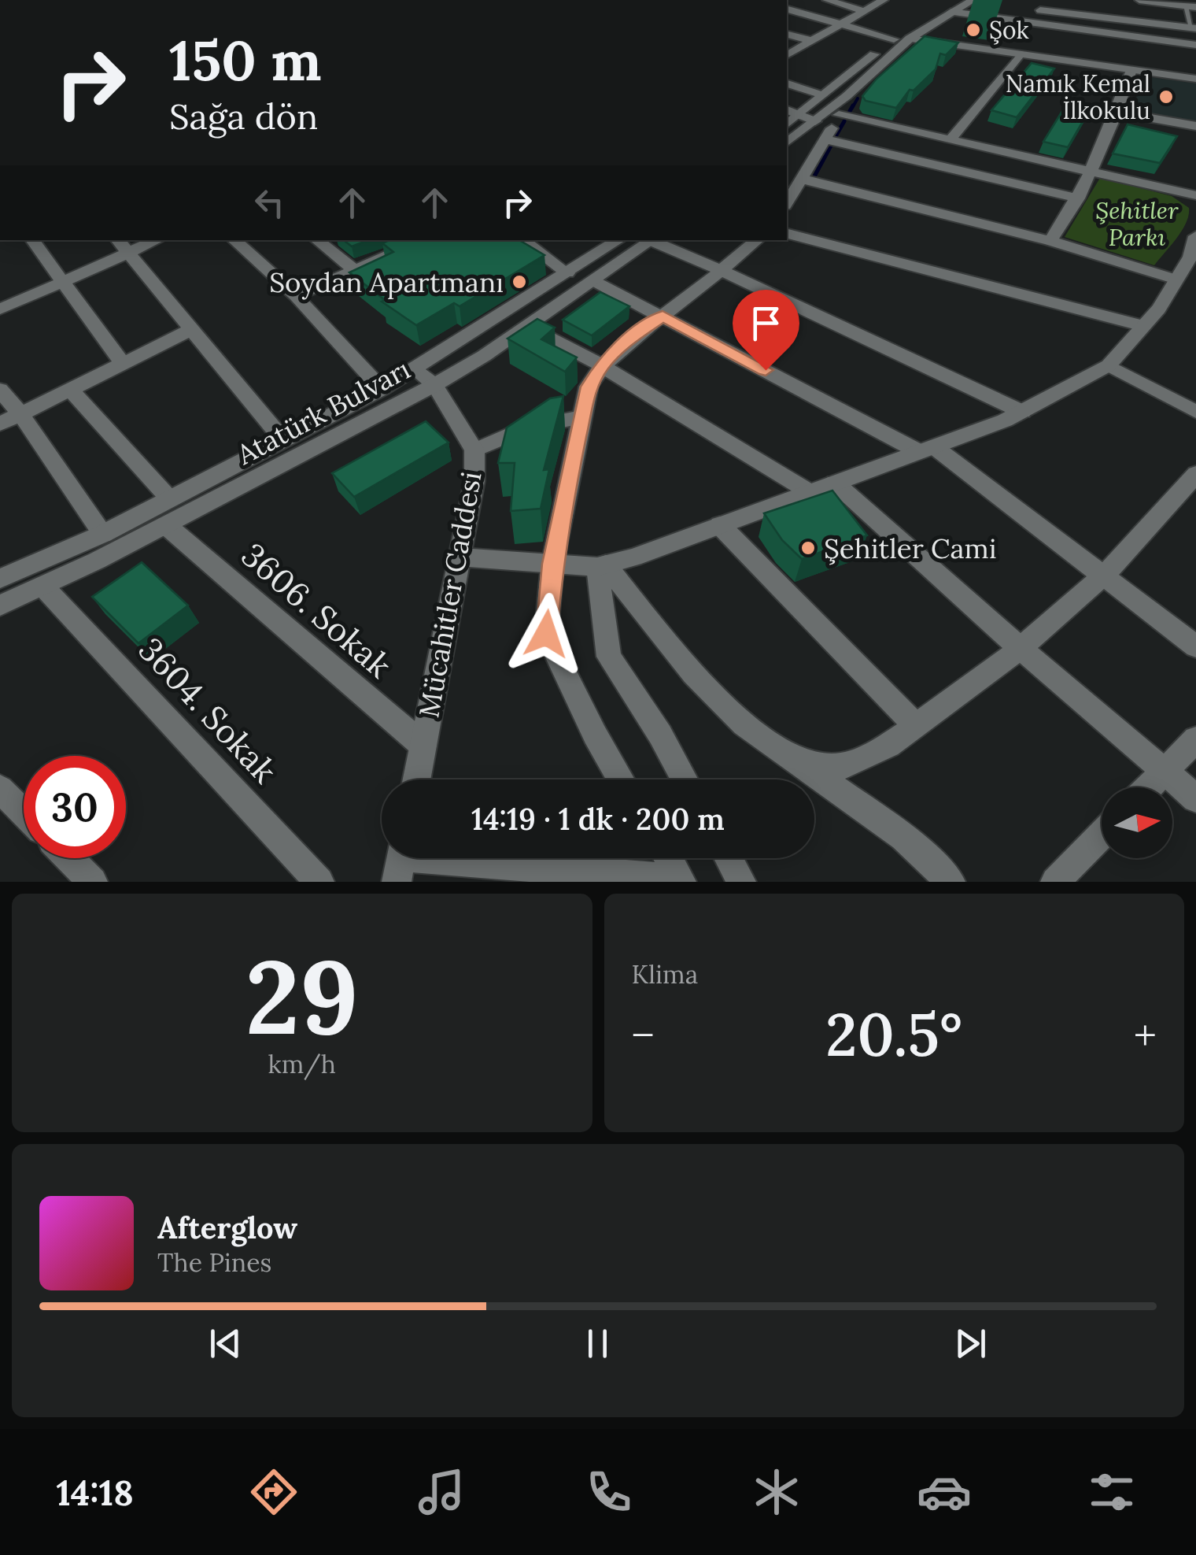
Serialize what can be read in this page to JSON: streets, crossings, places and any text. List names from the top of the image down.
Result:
{
  "streets": {
    "street": [
      "Atatürk Bulvarı",
      "Mücahitler Caddesi",
      "3606. Sokak",
      "3604. Sokak"
    ]
  },
  "crossings": [
    ["Atatürk Bulvarı", "Mücahitler Caddesi"],
    ["Atatürk Bulvarı", "3606. Sokak"],
    ["Atatürk Bulvarı", "3604. Sokak"],
    ["Mücahitler Caddesi", "3606. Sokak"]
  ],
  "parks": ["Şehitler Parkı"],
  "places": [
    "Şok",
    "Namık Kemal İlkokulu",
    "Soydan Apartmanı",
    "Şehitler Cami"
  ],
  "north": "right",
  "page": {
    "turn": ["150 m", "Sağa dön"],
    "limit": "30",
    "trip": "14:19 · 1 dk · 200 m",
    "tile": [
      ["29", "km/h"],
      "Klima"
    ],
    "heat": ["−", "20.5°", "+"],
    "song": ["Afterglow", "The Pines"],
    "tabs": "14:18"
  }
}
